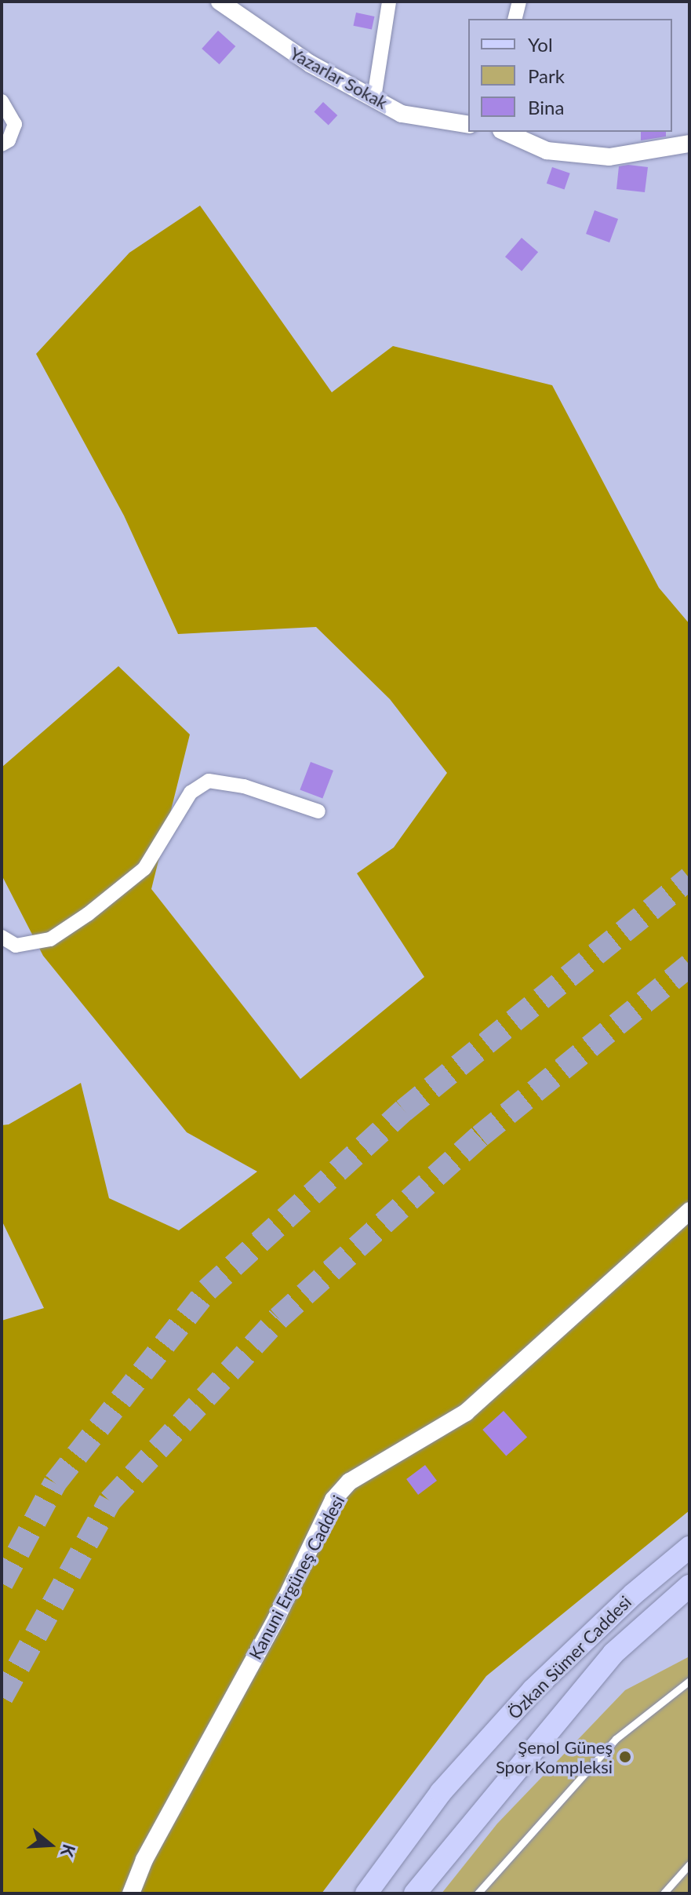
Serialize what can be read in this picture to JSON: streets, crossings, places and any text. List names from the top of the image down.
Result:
{
  "streets": {
    "main road": ["Özkan Sümer Caddesi"],
    "street": ["Yazarlar Sokak", "Kanuni Ergüneş Caddesi"]
  },
  "places": ["Şenol Güneş Spor Kompleksi"],
  "legend": ["Yol", "Park", "Bina"],
  "north": "right"
}
